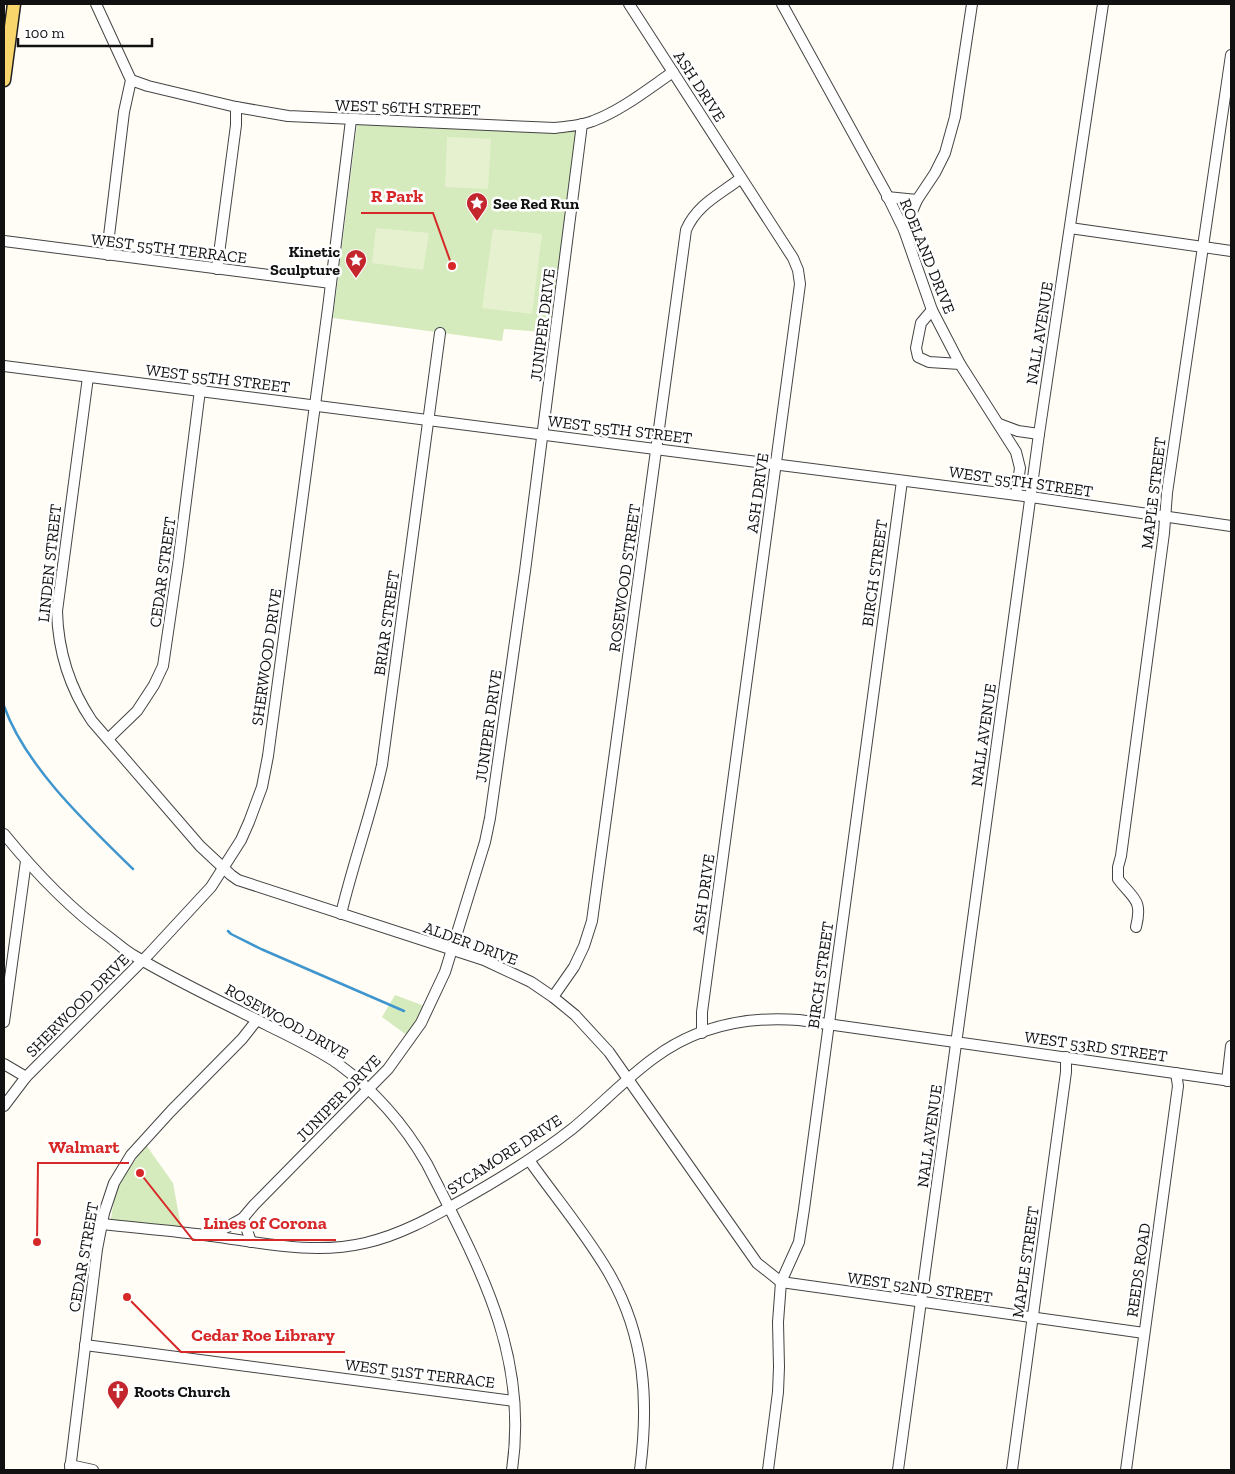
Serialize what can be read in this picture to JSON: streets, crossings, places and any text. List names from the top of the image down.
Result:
{
  "streets": {
    "street": [
      "ASH DRIVE",
      "WEST 56TH STREET",
      "WEST 55TH TERRACE",
      "ROELAND DRIVE",
      "JUNIPER DRIVE",
      "NALL AVENUE",
      "WEST 55TH STREET",
      "MAPLE STREET",
      "LINDEN STREET",
      "CEDAR STREET",
      "BIRCH STREET",
      "ROSEWOOD STREET",
      "BRIAR STREET",
      "SHERWOOD DRIVE",
      "ALDER DRIVE",
      "ROSEWOOD DRIVE",
      "WEST 53RD STREET",
      "SYCAMORE DRIVE",
      "REEDS ROAD",
      "WEST 52ND STREET",
      "WEST 51ST TERRACE"
    ]
  },
  "crossings": [
    ["ASH DRIVE", "WEST 56TH STREET"],
    ["ASH DRIVE", "WEST 55TH STREET"],
    ["ASH DRIVE", "ROSEWOOD STREET"],
    ["ASH DRIVE", "SYCAMORE DRIVE"],
    ["WEST 56TH STREET", "JUNIPER DRIVE"],
    ["WEST 56TH STREET", "SHERWOOD DRIVE"],
    ["WEST 55TH TERRACE", "SHERWOOD DRIVE"],
    ["ROELAND DRIVE", "WEST 55TH STREET"],
    ["JUNIPER DRIVE", "WEST 55TH STREET"],
    ["JUNIPER DRIVE", "ALDER DRIVE"],
    ["JUNIPER DRIVE", "ROSEWOOD DRIVE"],
    ["JUNIPER DRIVE", "SYCAMORE DRIVE"],
    ["NALL AVENUE", "WEST 55TH STREET"],
    ["NALL AVENUE", "WEST 53RD STREET"],
    ["NALL AVENUE", "SYCAMORE DRIVE"],
    ["NALL AVENUE", "WEST 52ND STREET"],
    ["WEST 55TH STREET", "MAPLE STREET"],
    ["WEST 55TH STREET", "LINDEN STREET"],
    ["WEST 55TH STREET", "CEDAR STREET"],
    ["WEST 55TH STREET", "BIRCH STREET"],
    ["WEST 55TH STREET", "ROSEWOOD STREET"],
    ["WEST 55TH STREET", "BRIAR STREET"],
    ["WEST 55TH STREET", "SHERWOOD DRIVE"],
    ["MAPLE STREET", "WEST 53RD STREET"],
    ["MAPLE STREET", "WEST 52ND STREET"],
    ["LINDEN STREET", "CEDAR STREET"],
    ["LINDEN STREET", "ALDER DRIVE"],
    ["CEDAR STREET", "ALDER DRIVE"],
    ["CEDAR STREET", "ROSEWOOD DRIVE"],
    ["CEDAR STREET", "SYCAMORE DRIVE"],
    ["CEDAR STREET", "WEST 51ST TERRACE"],
    ["BIRCH STREET", "ALDER DRIVE"],
    ["BIRCH STREET", "SYCAMORE DRIVE"],
    ["BIRCH STREET", "WEST 52ND STREET"],
    ["ROSEWOOD STREET", "ALDER DRIVE"],
    ["BRIAR STREET", "ALDER DRIVE"],
    ["SHERWOOD DRIVE", "ALDER DRIVE"],
    ["SHERWOOD DRIVE", "ROSEWOOD DRIVE"],
    ["ALDER DRIVE", "SYCAMORE DRIVE"],
    ["ALDER DRIVE", "WEST 52ND STREET"],
    ["ROSEWOOD DRIVE", "SYCAMORE DRIVE"],
    ["ROSEWOOD DRIVE", "WEST 51ST TERRACE"],
    ["WEST 53RD STREET", "SYCAMORE DRIVE"],
    ["WEST 53RD STREET", "REEDS ROAD"],
    ["REEDS ROAD", "WEST 52ND STREET"]
  ],
  "places": {
    "place": ["See Red Run", "Kinetic Sculpture"],
    "other": [
      "R Park",
      "Lines of Corona",
      "Walmart",
      "Cedar Roe Library"
    ],
    "church": ["Roots Church"]
  },
  "scale_bar": "100 m"
}
